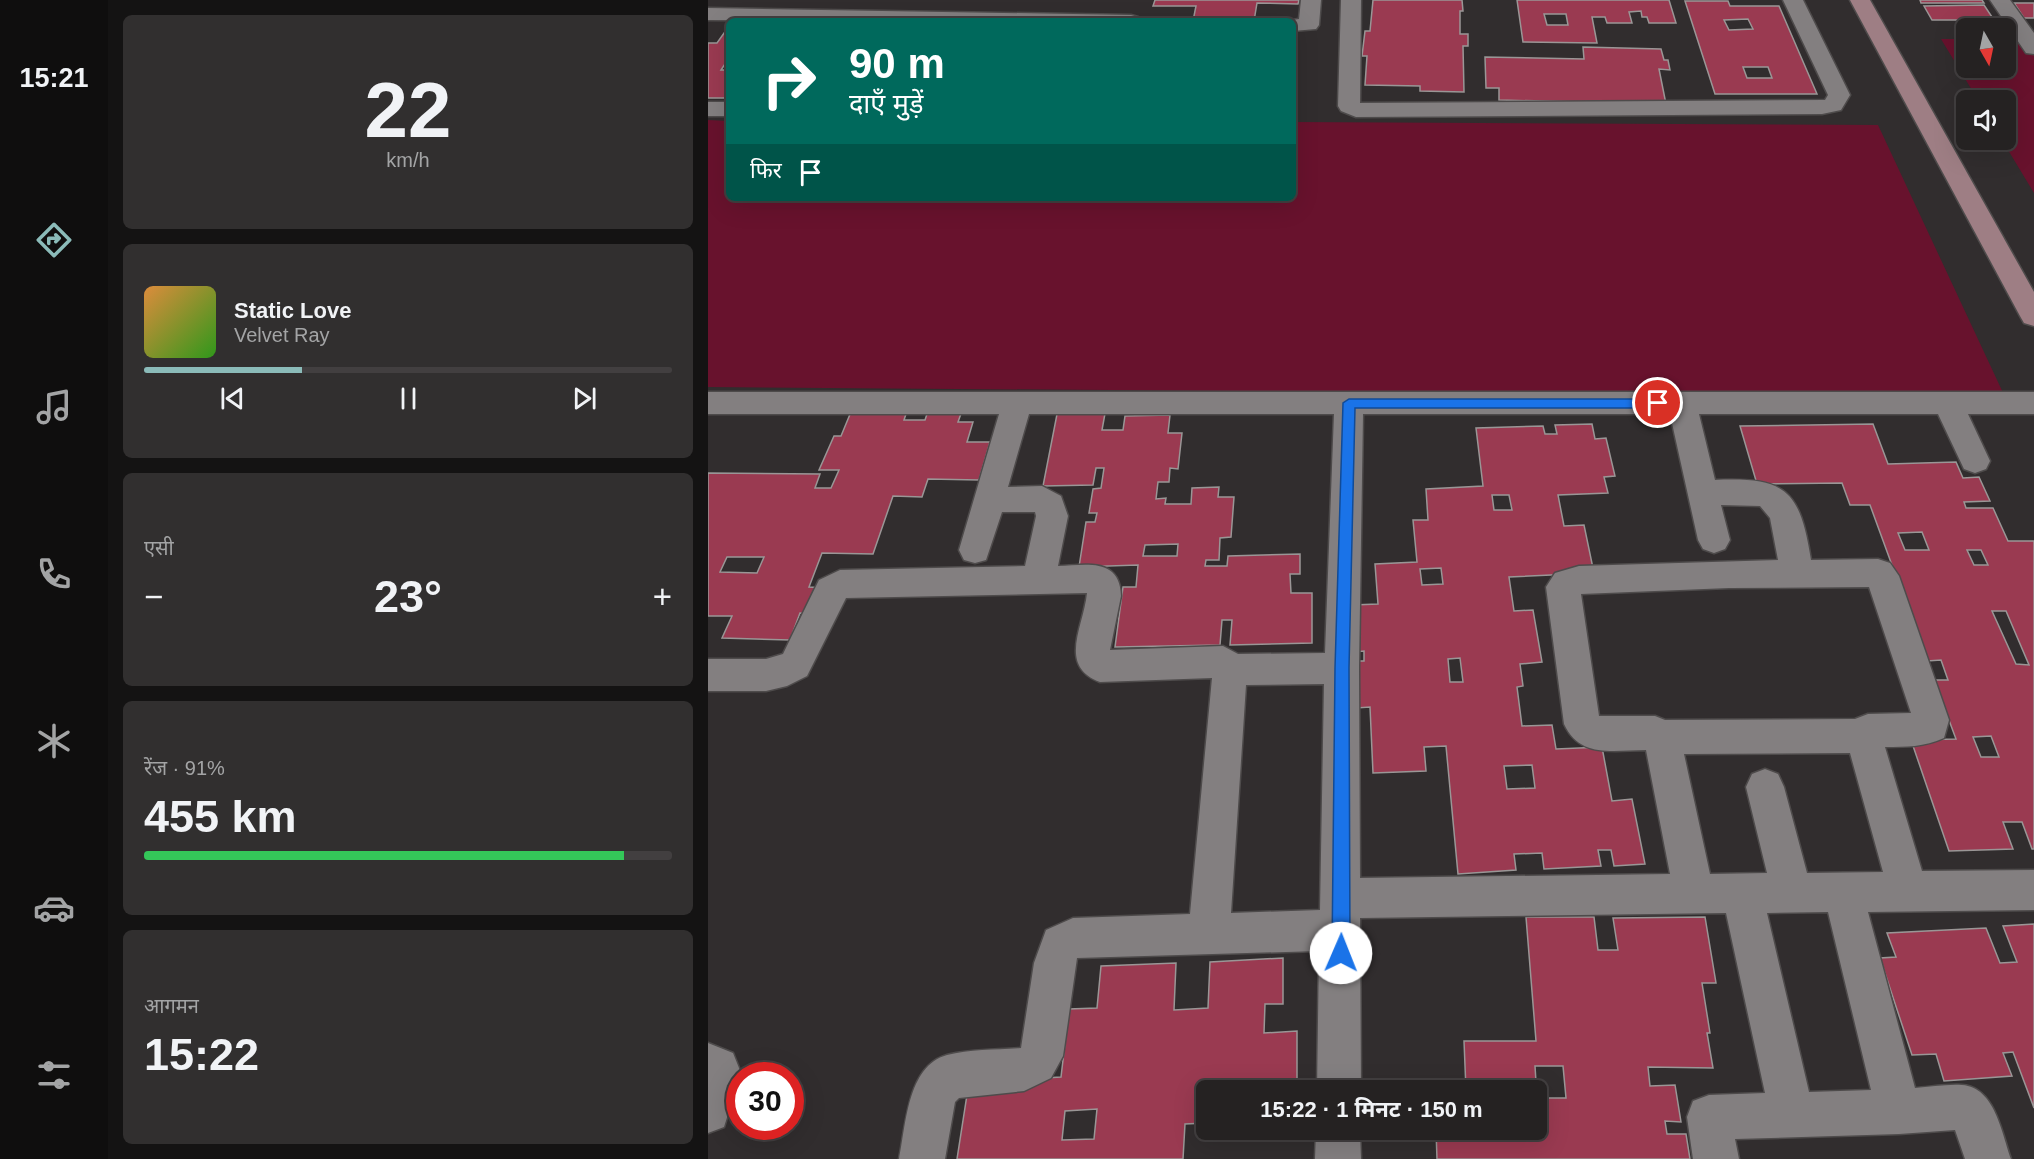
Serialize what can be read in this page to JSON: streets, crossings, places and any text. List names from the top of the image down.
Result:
{
  "north": "bottom",
  "page": {
    "tabs": "15:21",
    "tile": [
      ["22", "km/h"],
      "एसी",
      ["रेंज · 91%", "455 km"],
      ["आगमन", "15:22"]
    ],
    "turn": ["90 m", "दाएँ मुड़ें"],
    "then": "फिर",
    "song": ["Static Love", "Velvet Ray"],
    "heat": ["−", "23°", "+"],
    "limit": "30",
    "trip": "15:22 · 1 मिनट · 150 m"
  }
}
